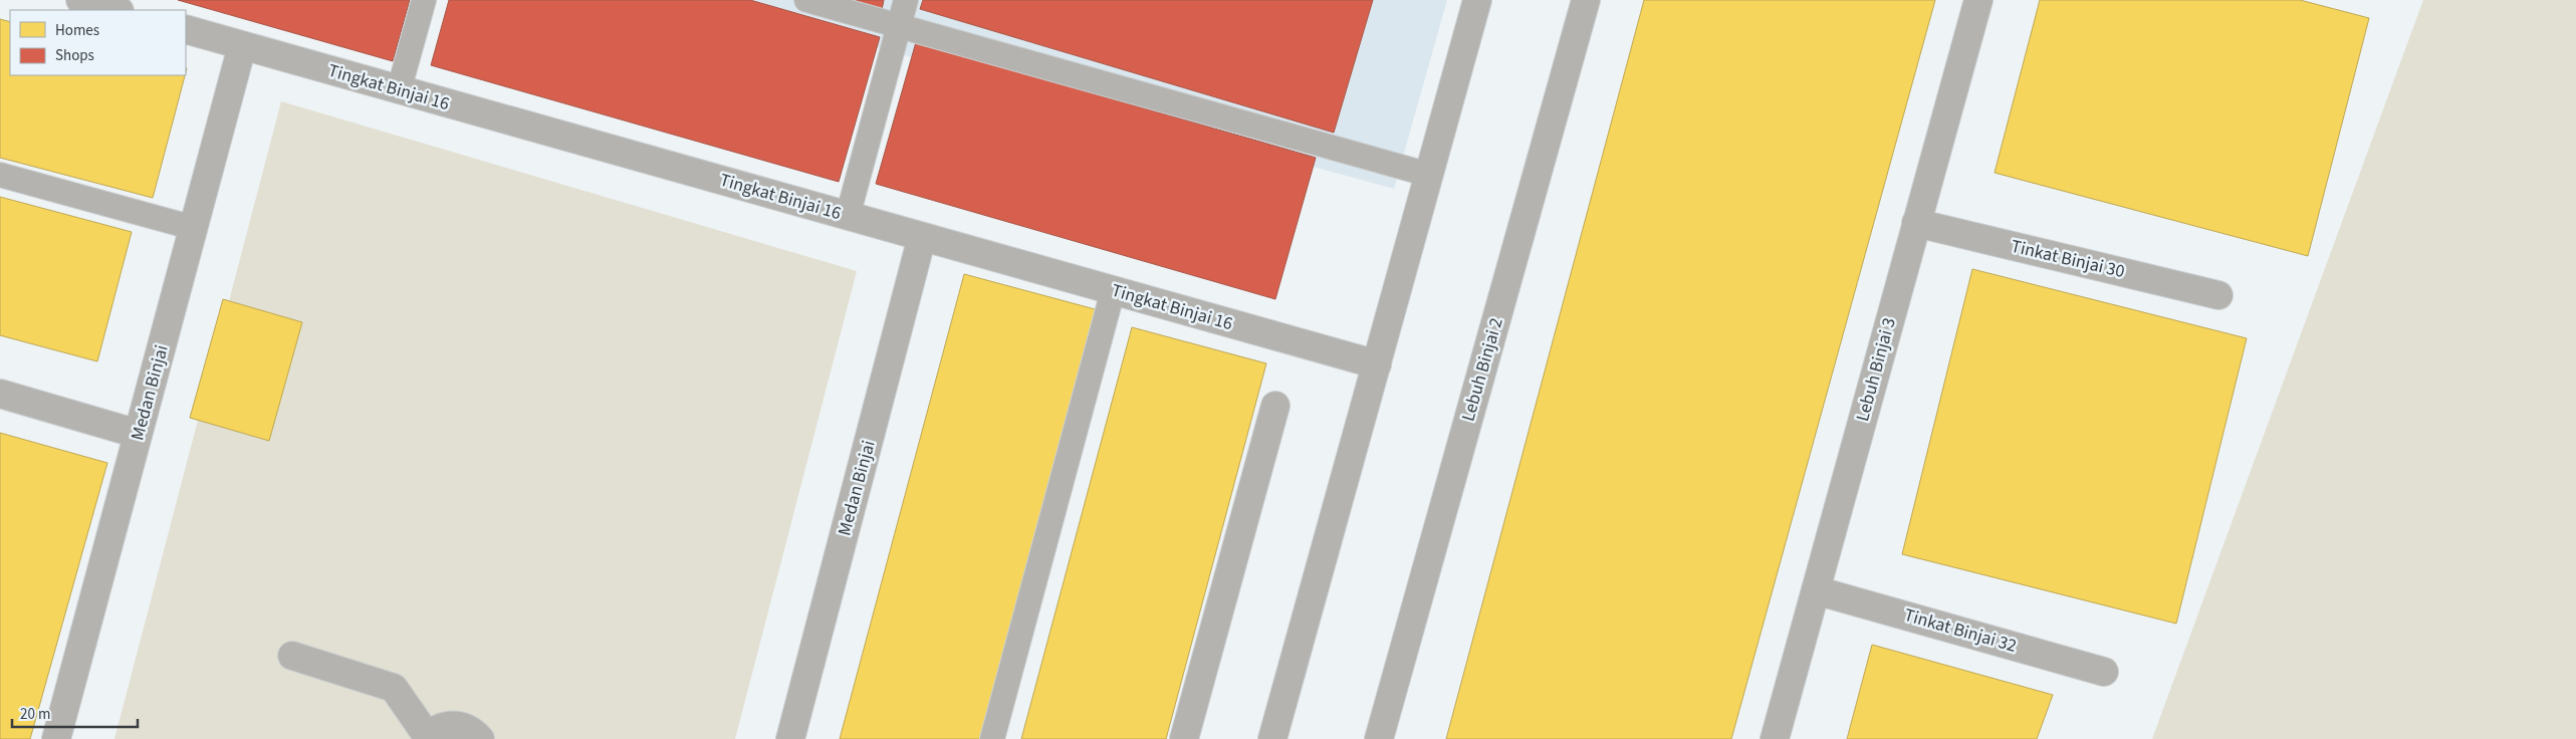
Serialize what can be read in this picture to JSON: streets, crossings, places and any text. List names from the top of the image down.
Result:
{
  "streets": {
    "street": [
      "Tingkat Binjai 16",
      "Tinkat Binjai 30",
      "Lebuh Binjai 2",
      "Lebuh Binjai 3",
      "Medan Binjai",
      "Tinkat Binjai 32"
    ]
  },
  "crossings": [
    ["Tingkat Binjai 16", "Medan Binjai"],
    ["Tinkat Binjai 30", "Lebuh Binjai 3"],
    ["Lebuh Binjai 3", "Tinkat Binjai 32"]
  ],
  "legend": ["Homes", "Shops"],
  "scale_bar": "20 m"
}
